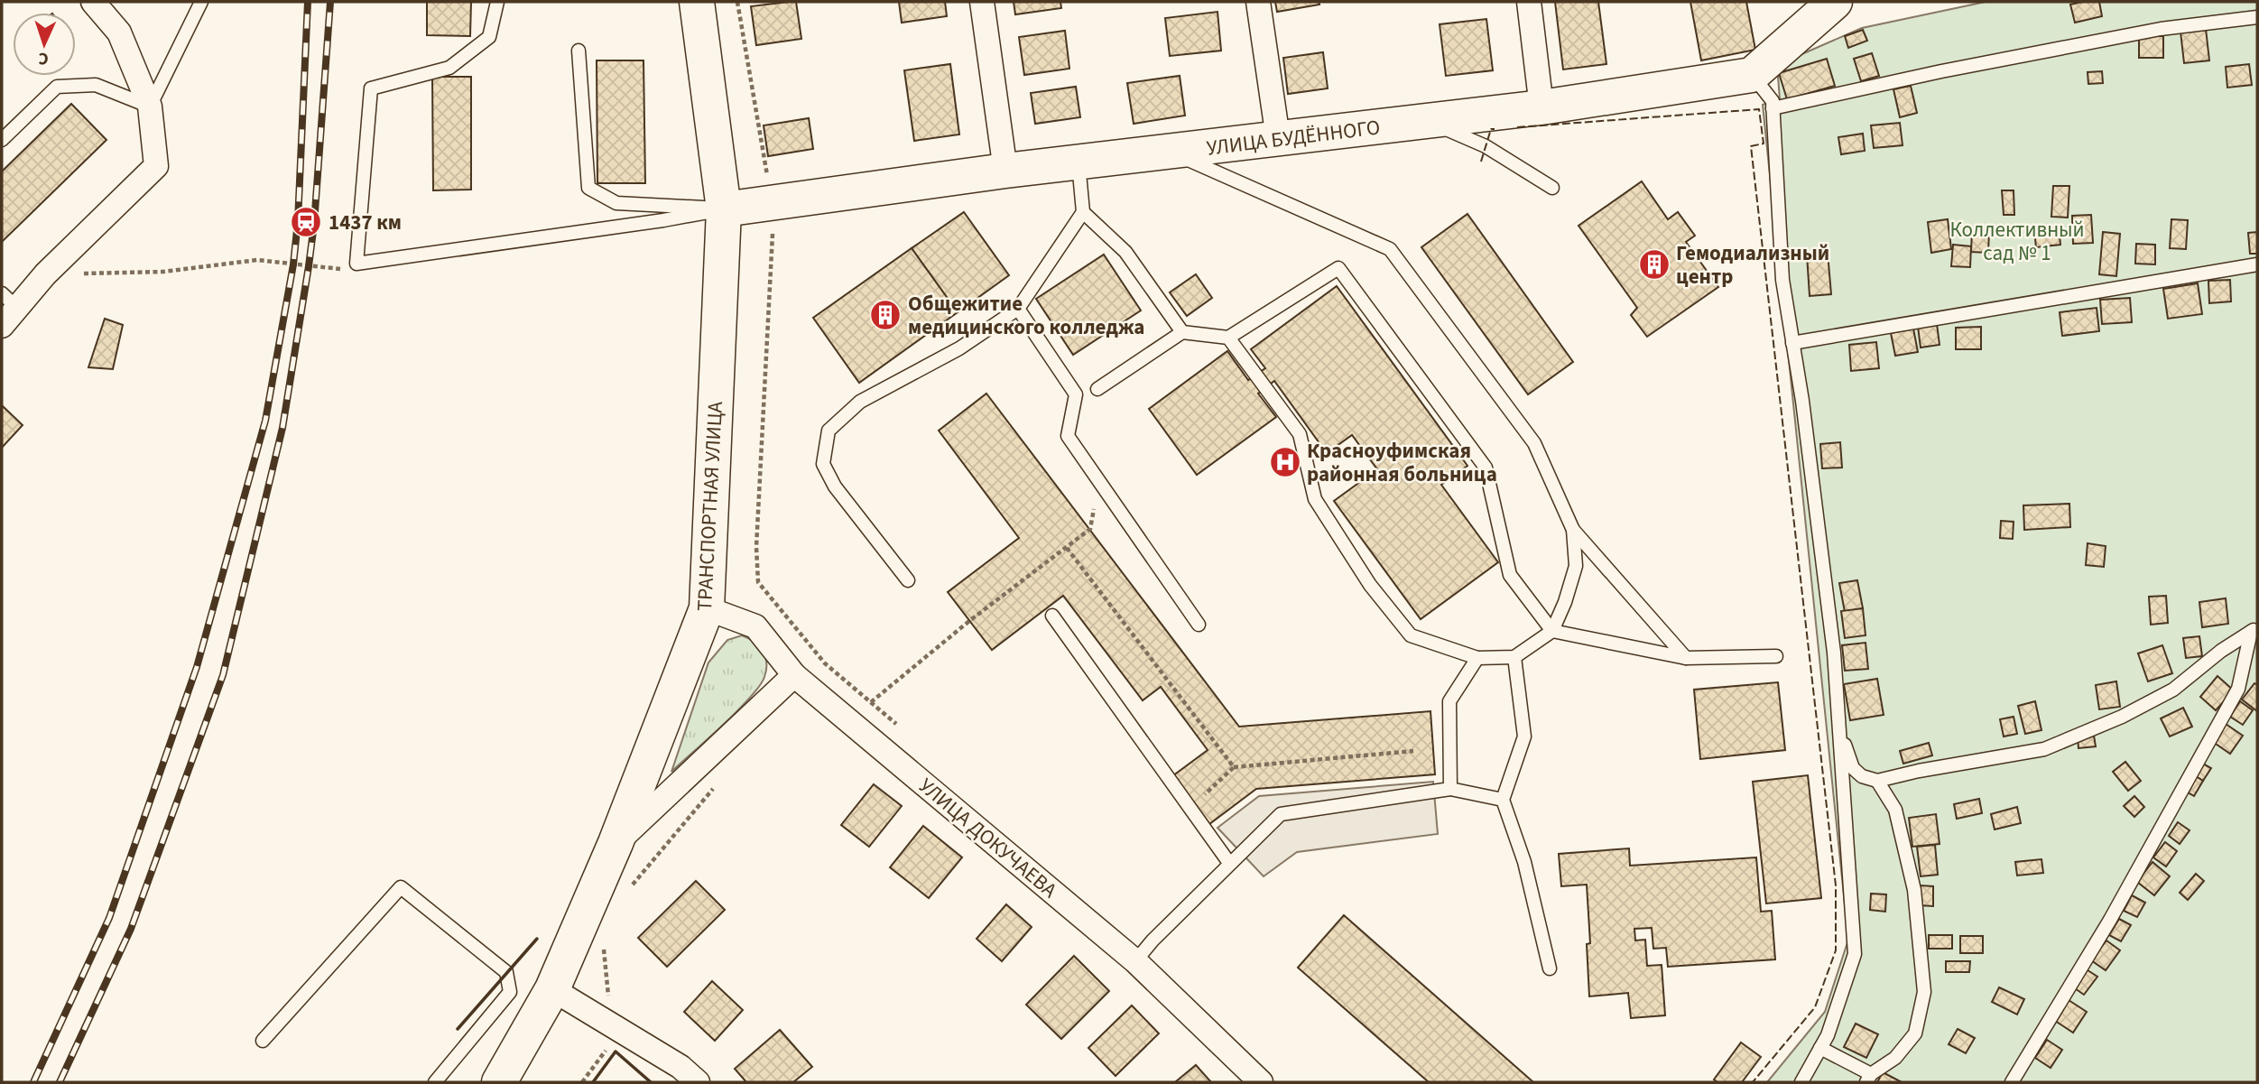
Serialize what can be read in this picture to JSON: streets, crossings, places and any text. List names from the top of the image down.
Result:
{
  "streets": {
    "street": ["УЛИЦА БУДЁННОГО", "ТРАНСПОРТНАЯ УЛИЦА", "УЛИЦА ДОКУЧАЕВА"]
  },
  "crossings": [
    ["УЛИЦА БУДЁННОГО", "ТРАНСПОРТНАЯ УЛИЦА"],
    ["ТРАНСПОРТНАЯ УЛИЦА", "УЛИЦА ДОКУЧАЕВА"]
  ],
  "parks": ["Коллективный сад № 1"],
  "places": {
    "station": ["1437 км"],
    "building": ["Гемодиализный центр", "Общежитие медицинского колледжа"],
    "hospital": ["Красноуфимская районная больница"]
  },
  "north": "bottom"
}
